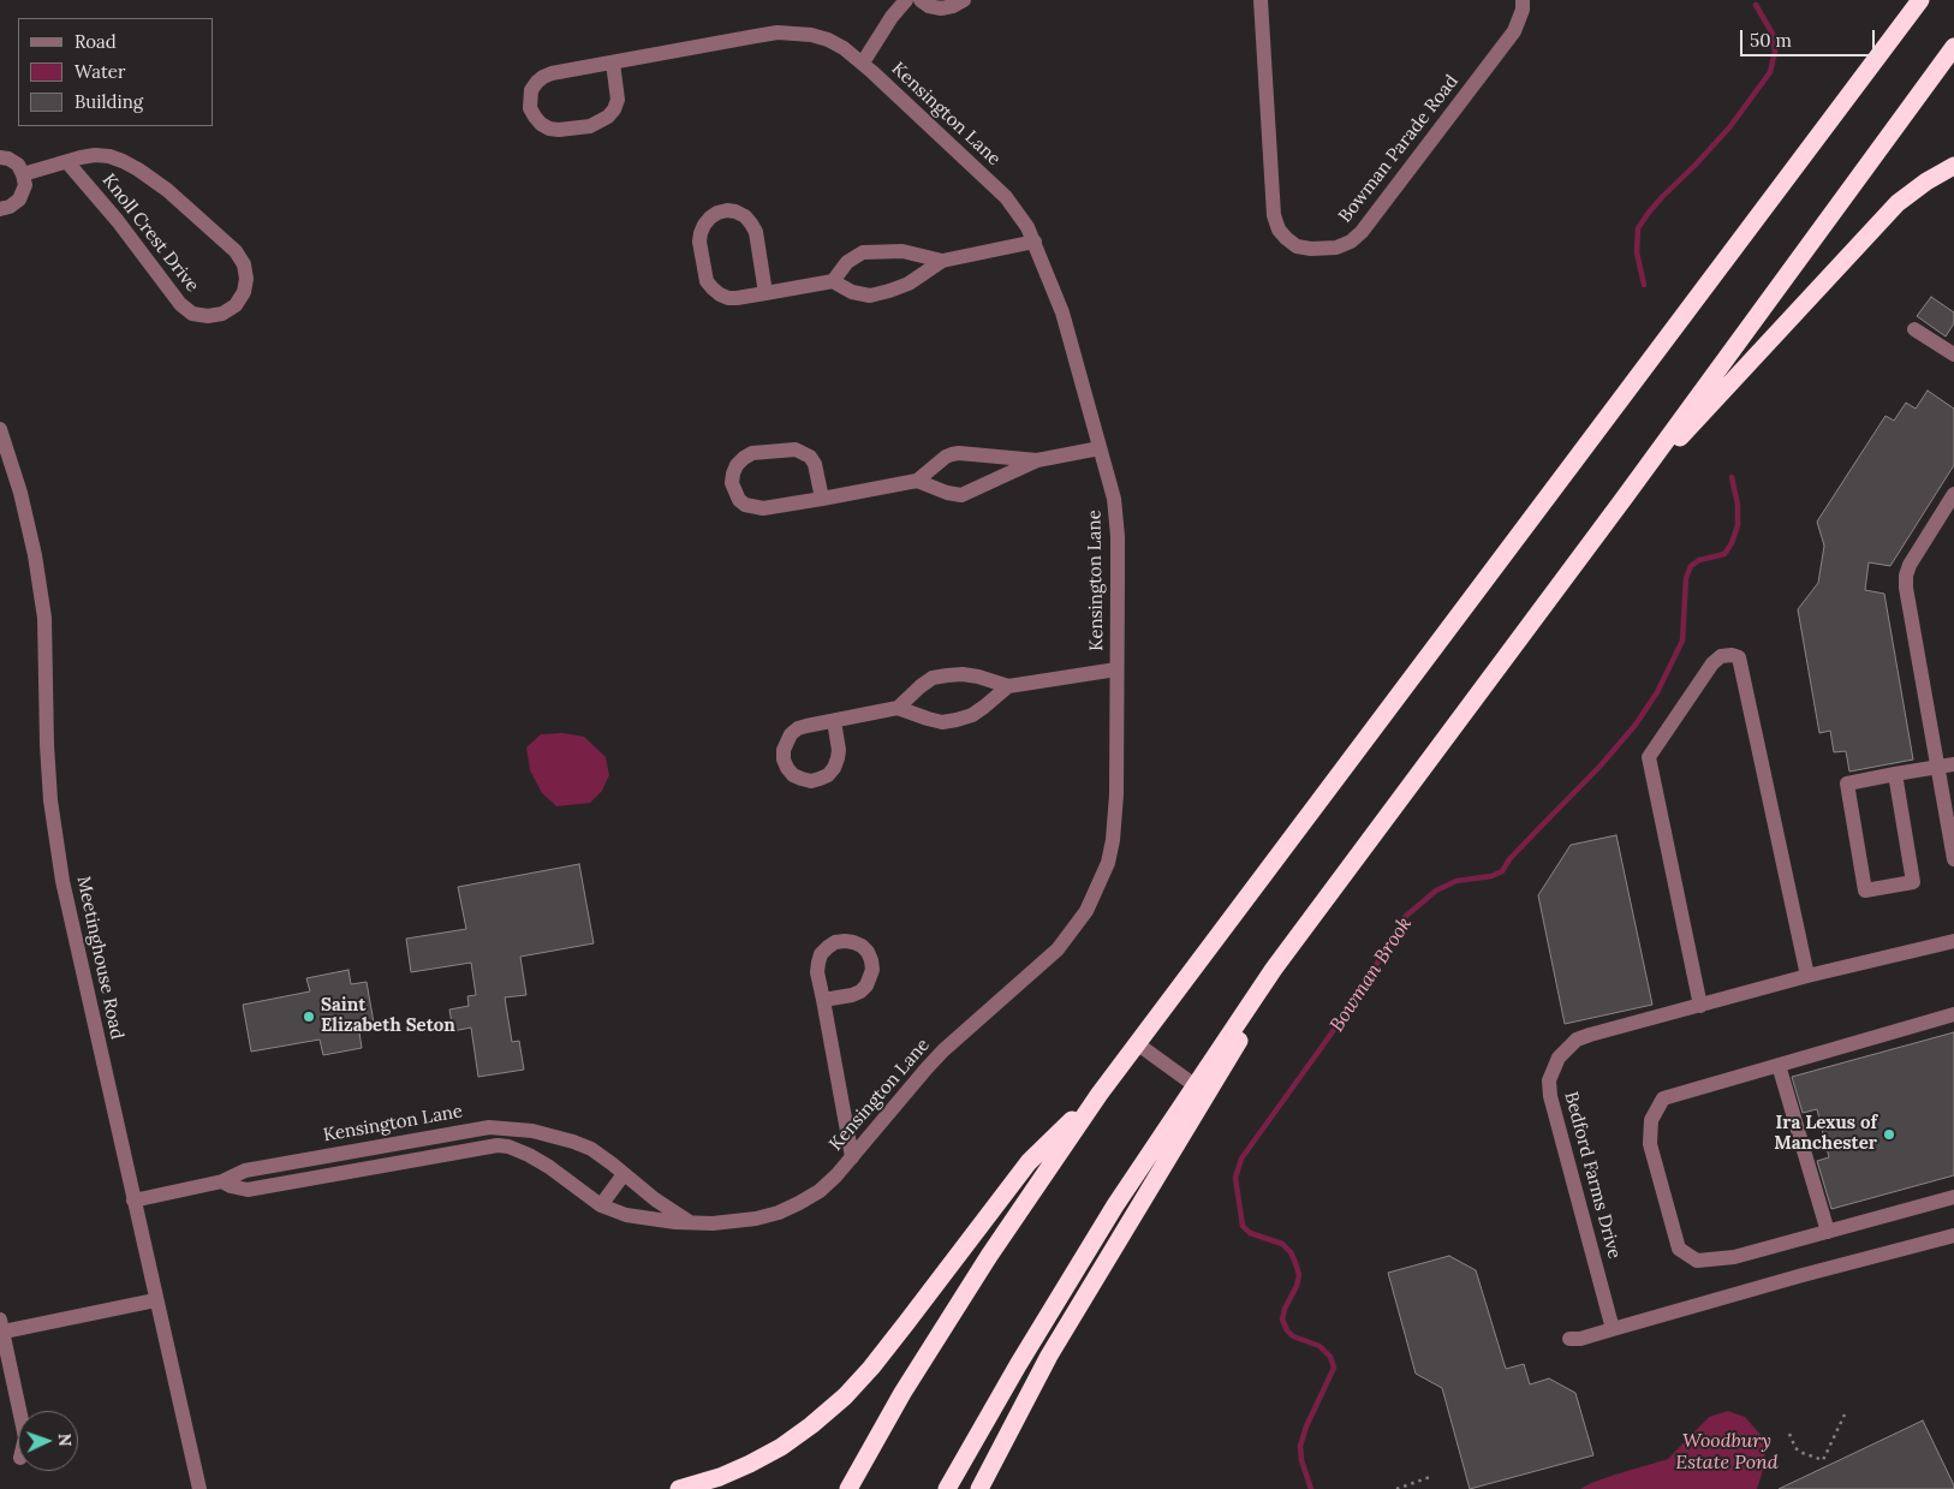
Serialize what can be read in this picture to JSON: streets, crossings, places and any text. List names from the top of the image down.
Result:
{
  "streets": {
    "street": [
      "Kensington Lane",
      "Bowman Parade Road",
      "Knoll Crest Drive",
      "Meetinghouse Road",
      "Bedford Farms Drive"
    ]
  },
  "crossings": [
    ["Kensington Lane", "Meetinghouse Road"]
  ],
  "water": ["Bowman Brook", "Woodbury Estate Pond"],
  "places": ["Saint Elizabeth Seton", "Ira Lexus of Manchester"],
  "legend": ["Road", "Water", "Building"],
  "scale_bar": "50 m",
  "north": "right"
}
